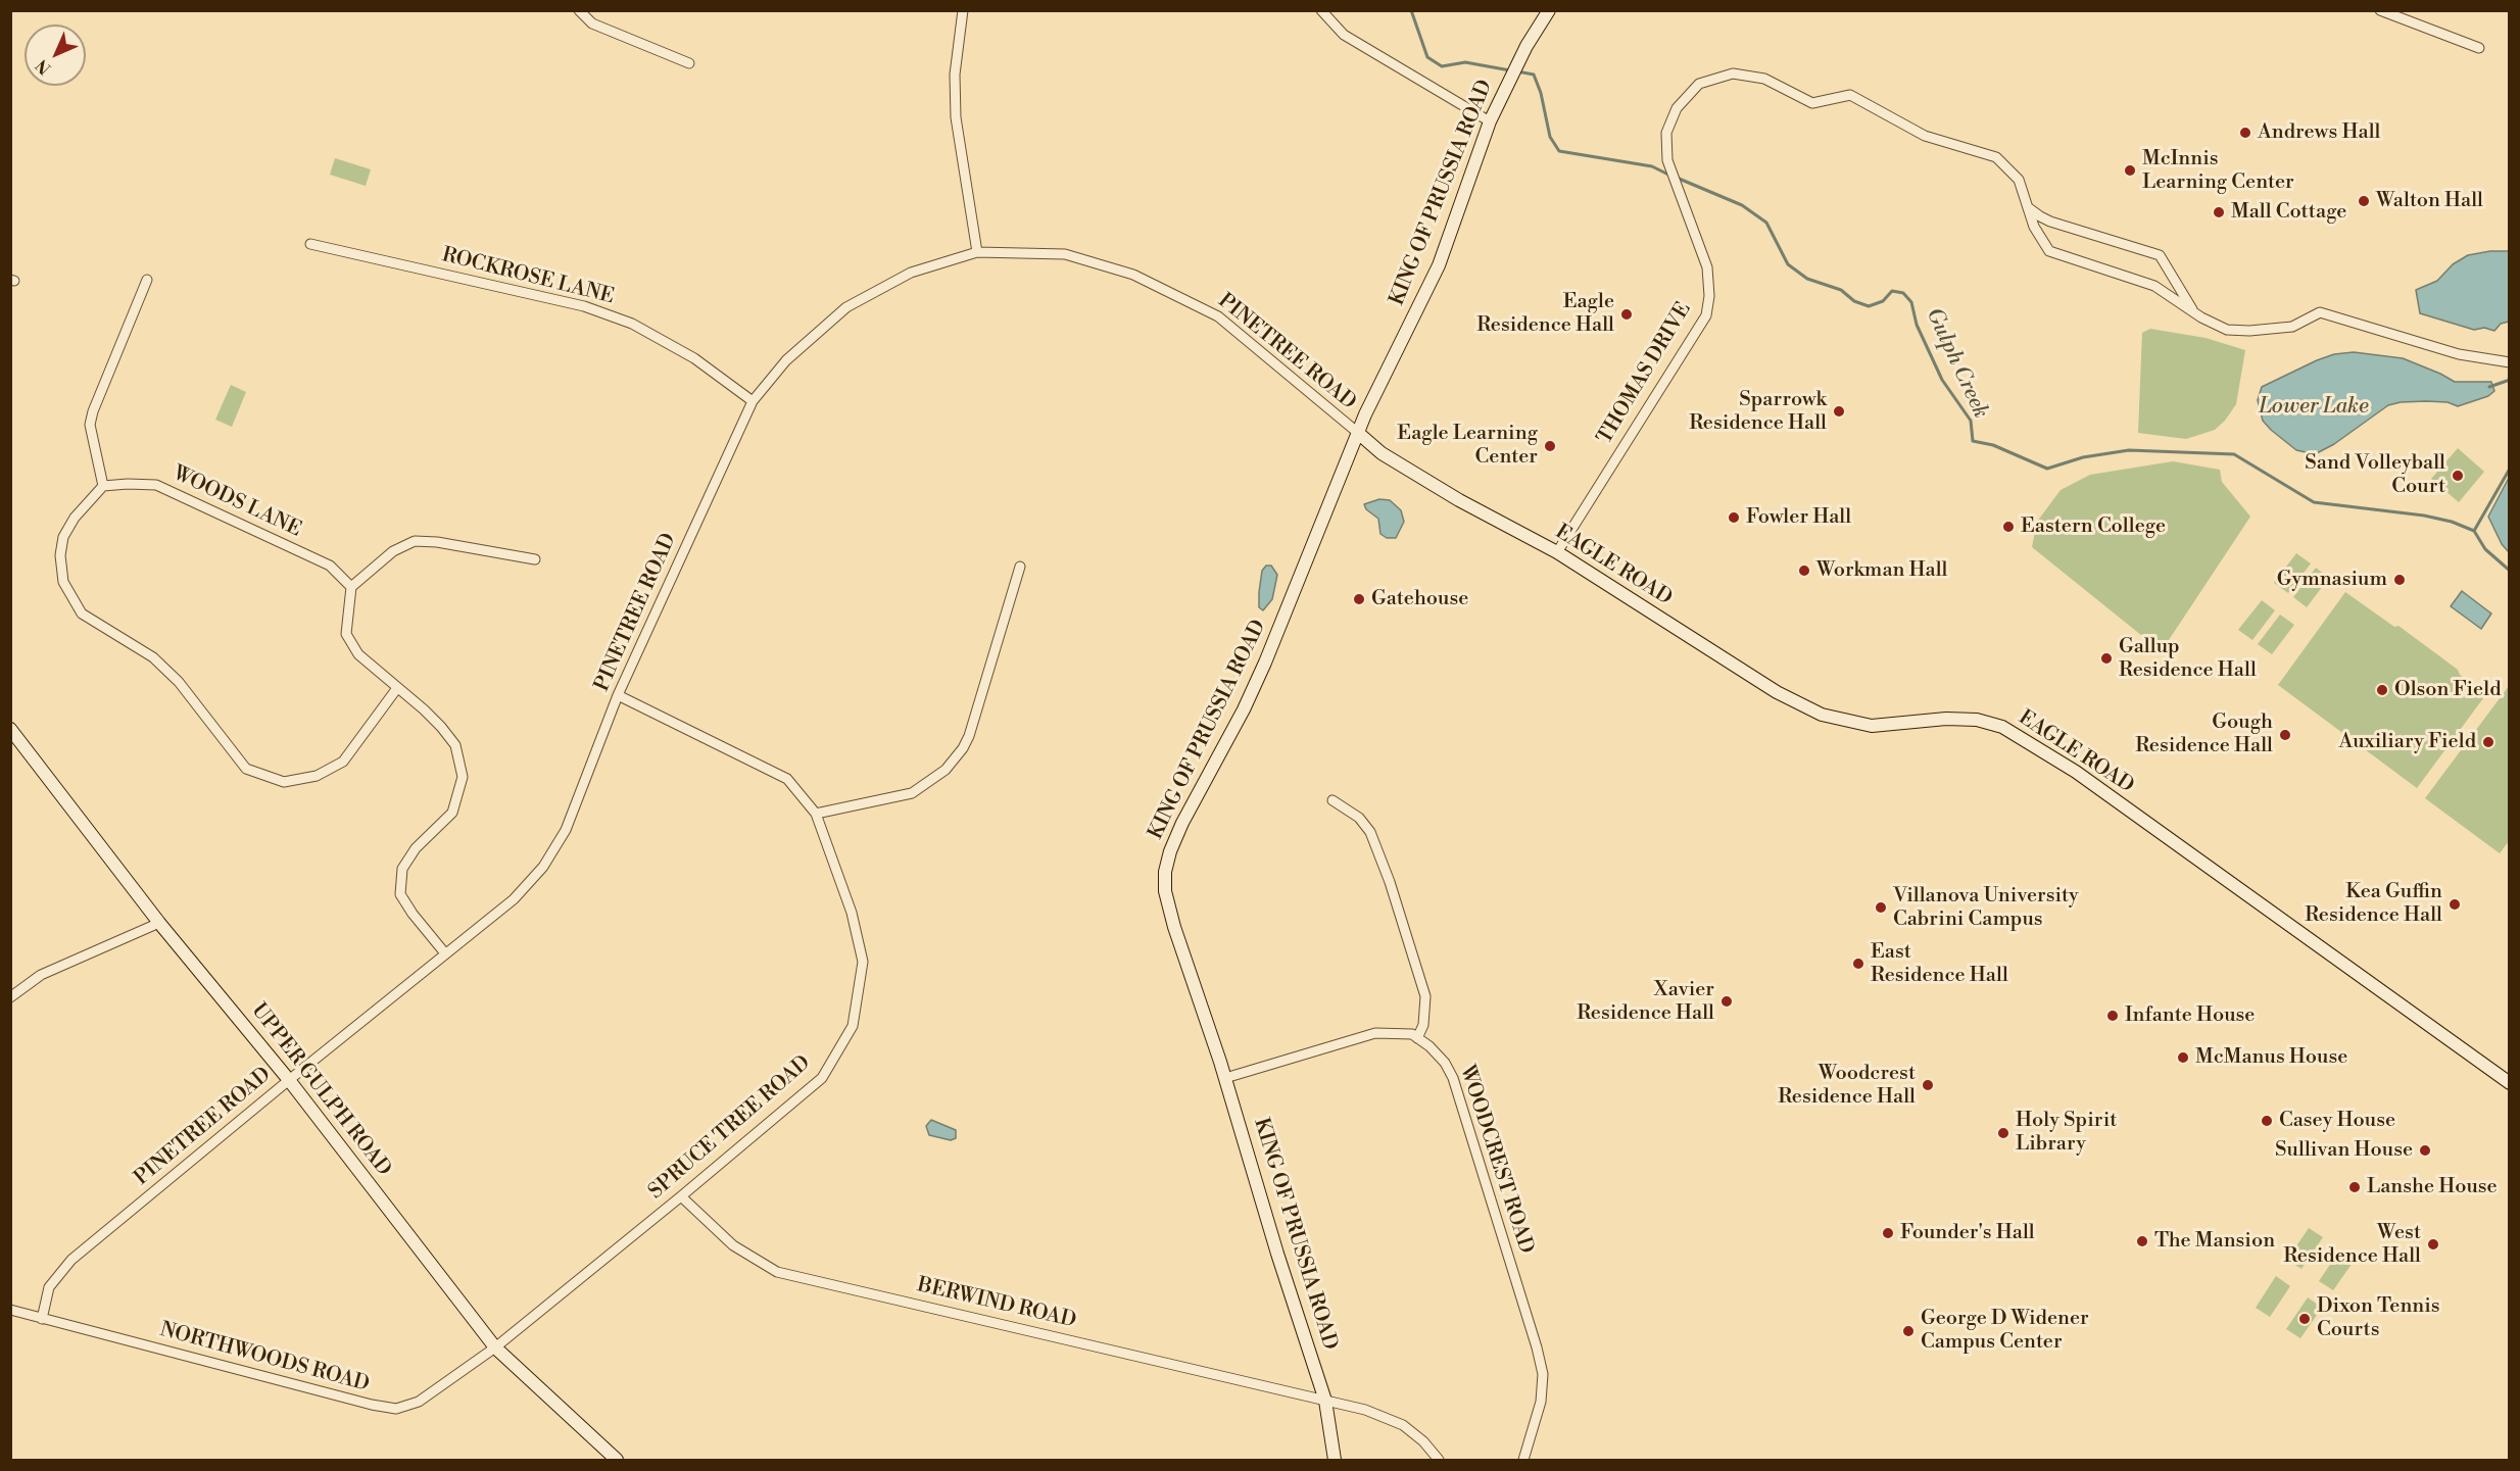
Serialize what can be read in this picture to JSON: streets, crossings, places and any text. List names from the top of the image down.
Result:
{
  "streets": {
    "street": [
      "KING OF PRUSSIA ROAD",
      "ROCKROSE LANE",
      "PINETREE ROAD",
      "THOMAS DRIVE",
      "WOODS LANE",
      "EAGLE ROAD",
      "UPPER GULPH ROAD",
      "SPRUCE TREE ROAD",
      "WOODCREST ROAD",
      "BERWIND ROAD",
      "NORTHWOODS ROAD"
    ]
  },
  "crossings": [
    ["KING OF PRUSSIA ROAD", "PINETREE ROAD"],
    ["KING OF PRUSSIA ROAD", "EAGLE ROAD"],
    ["KING OF PRUSSIA ROAD", "BERWIND ROAD"],
    ["ROCKROSE LANE", "PINETREE ROAD"],
    ["PINETREE ROAD", "EAGLE ROAD"],
    ["PINETREE ROAD", "UPPER GULPH ROAD"],
    ["PINETREE ROAD", "SPRUCE TREE ROAD"],
    ["PINETREE ROAD", "NORTHWOODS ROAD"],
    ["THOMAS DRIVE", "EAGLE ROAD"],
    ["UPPER GULPH ROAD", "SPRUCE TREE ROAD"],
    ["UPPER GULPH ROAD", "NORTHWOODS ROAD"],
    ["SPRUCE TREE ROAD", "BERWIND ROAD"],
    ["SPRUCE TREE ROAD", "NORTHWOODS ROAD"]
  ],
  "water": ["Gulph Creek", "Lower Lake"],
  "places": [
    "Andrews Hall",
    "McInnis Learning Center",
    "Walton Hall",
    "Mall Cottage",
    "Eagle Residence Hall",
    "Sparrowk Residence Hall",
    "Eagle Learning Center",
    "Sand Volleyball Court",
    "Fowler Hall",
    "Eastern College",
    "Workman Hall",
    "Gymnasium",
    "Gatehouse",
    "Gallup Residence Hall",
    "Olson Field",
    "Gough Residence Hall",
    "Auxiliary Field",
    "Kea Guffin Residence Hall",
    "Villanova University Cabrini Campus",
    "East Residence Hall",
    "Xavier Residence Hall",
    "Infante House",
    "McManus House",
    "Woodcrest Residence Hall",
    "Casey House",
    "Holy Spirit Library",
    "Sullivan House",
    "Lanshe House",
    "Founder's Hall",
    "The Mansion",
    "West Residence Hall",
    "Dixon Tennis Courts",
    "George D Widener Campus Center"
  ],
  "north": "bottom left"
}
